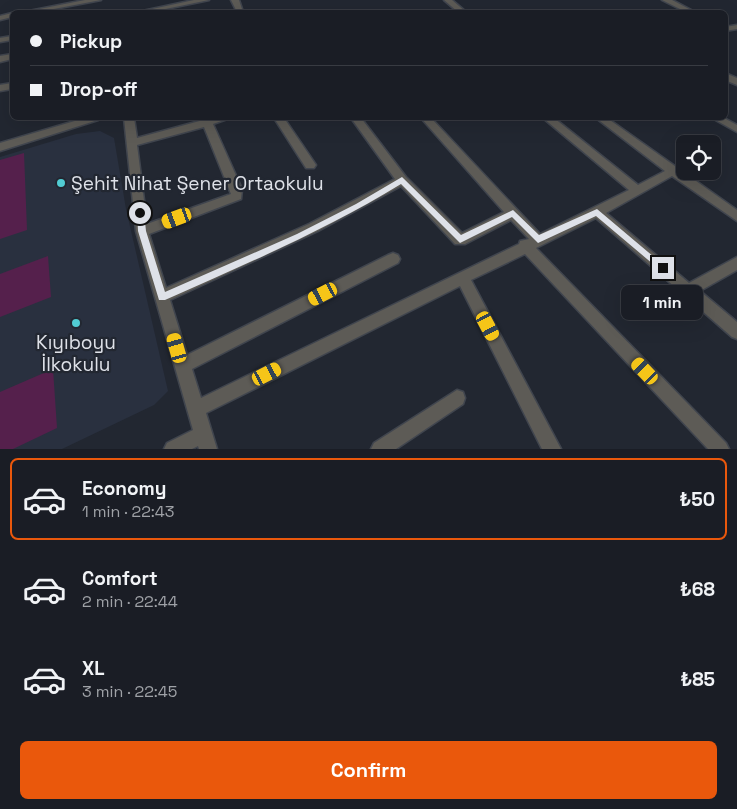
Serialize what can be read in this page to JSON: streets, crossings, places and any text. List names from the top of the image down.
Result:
{
  "places": ["Şehit Nihat Şener Ortaokulu", "Kıyıboyu İlkokulu"],
  "page": {
    "banner": ["Pickup", "Drop-off"],
    "bubble": "1 min",
    "list": [
      {
        "name": "Economy",
        "note": "1 min · 22:43",
        "value": "₺50"
      },
      {
        "name": "Comfort",
        "note": "2 min · 22:44",
        "value": "₺68"
      },
      {
        "name": "XL",
        "note": "3 min · 22:45",
        "value": "₺85"
      }
    ],
    "buttons": "Confirm"
  }
}
